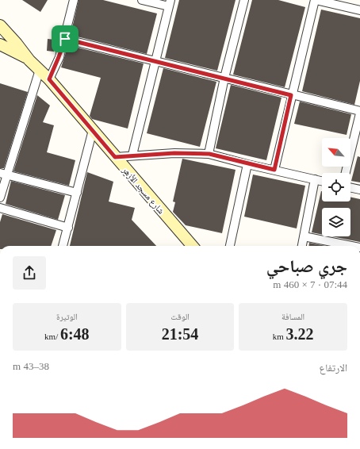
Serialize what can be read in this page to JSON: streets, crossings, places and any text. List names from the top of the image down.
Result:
{
  "streets": {
    "street": ["شارع مسجد الأزهر"]
  },
  "north": "top left",
  "page": {
    "heading": ["جري صباحي", "07:44 · 7 × 460 m"],
    "stats": [
      ["المسافة", "3.22 km"],
      ["الوقت", "21:54"],
      ["الوتيرة", "6:48 /km"]
    ],
    "chart": ["الارتفاع", "38–43 m"]
  }
}
